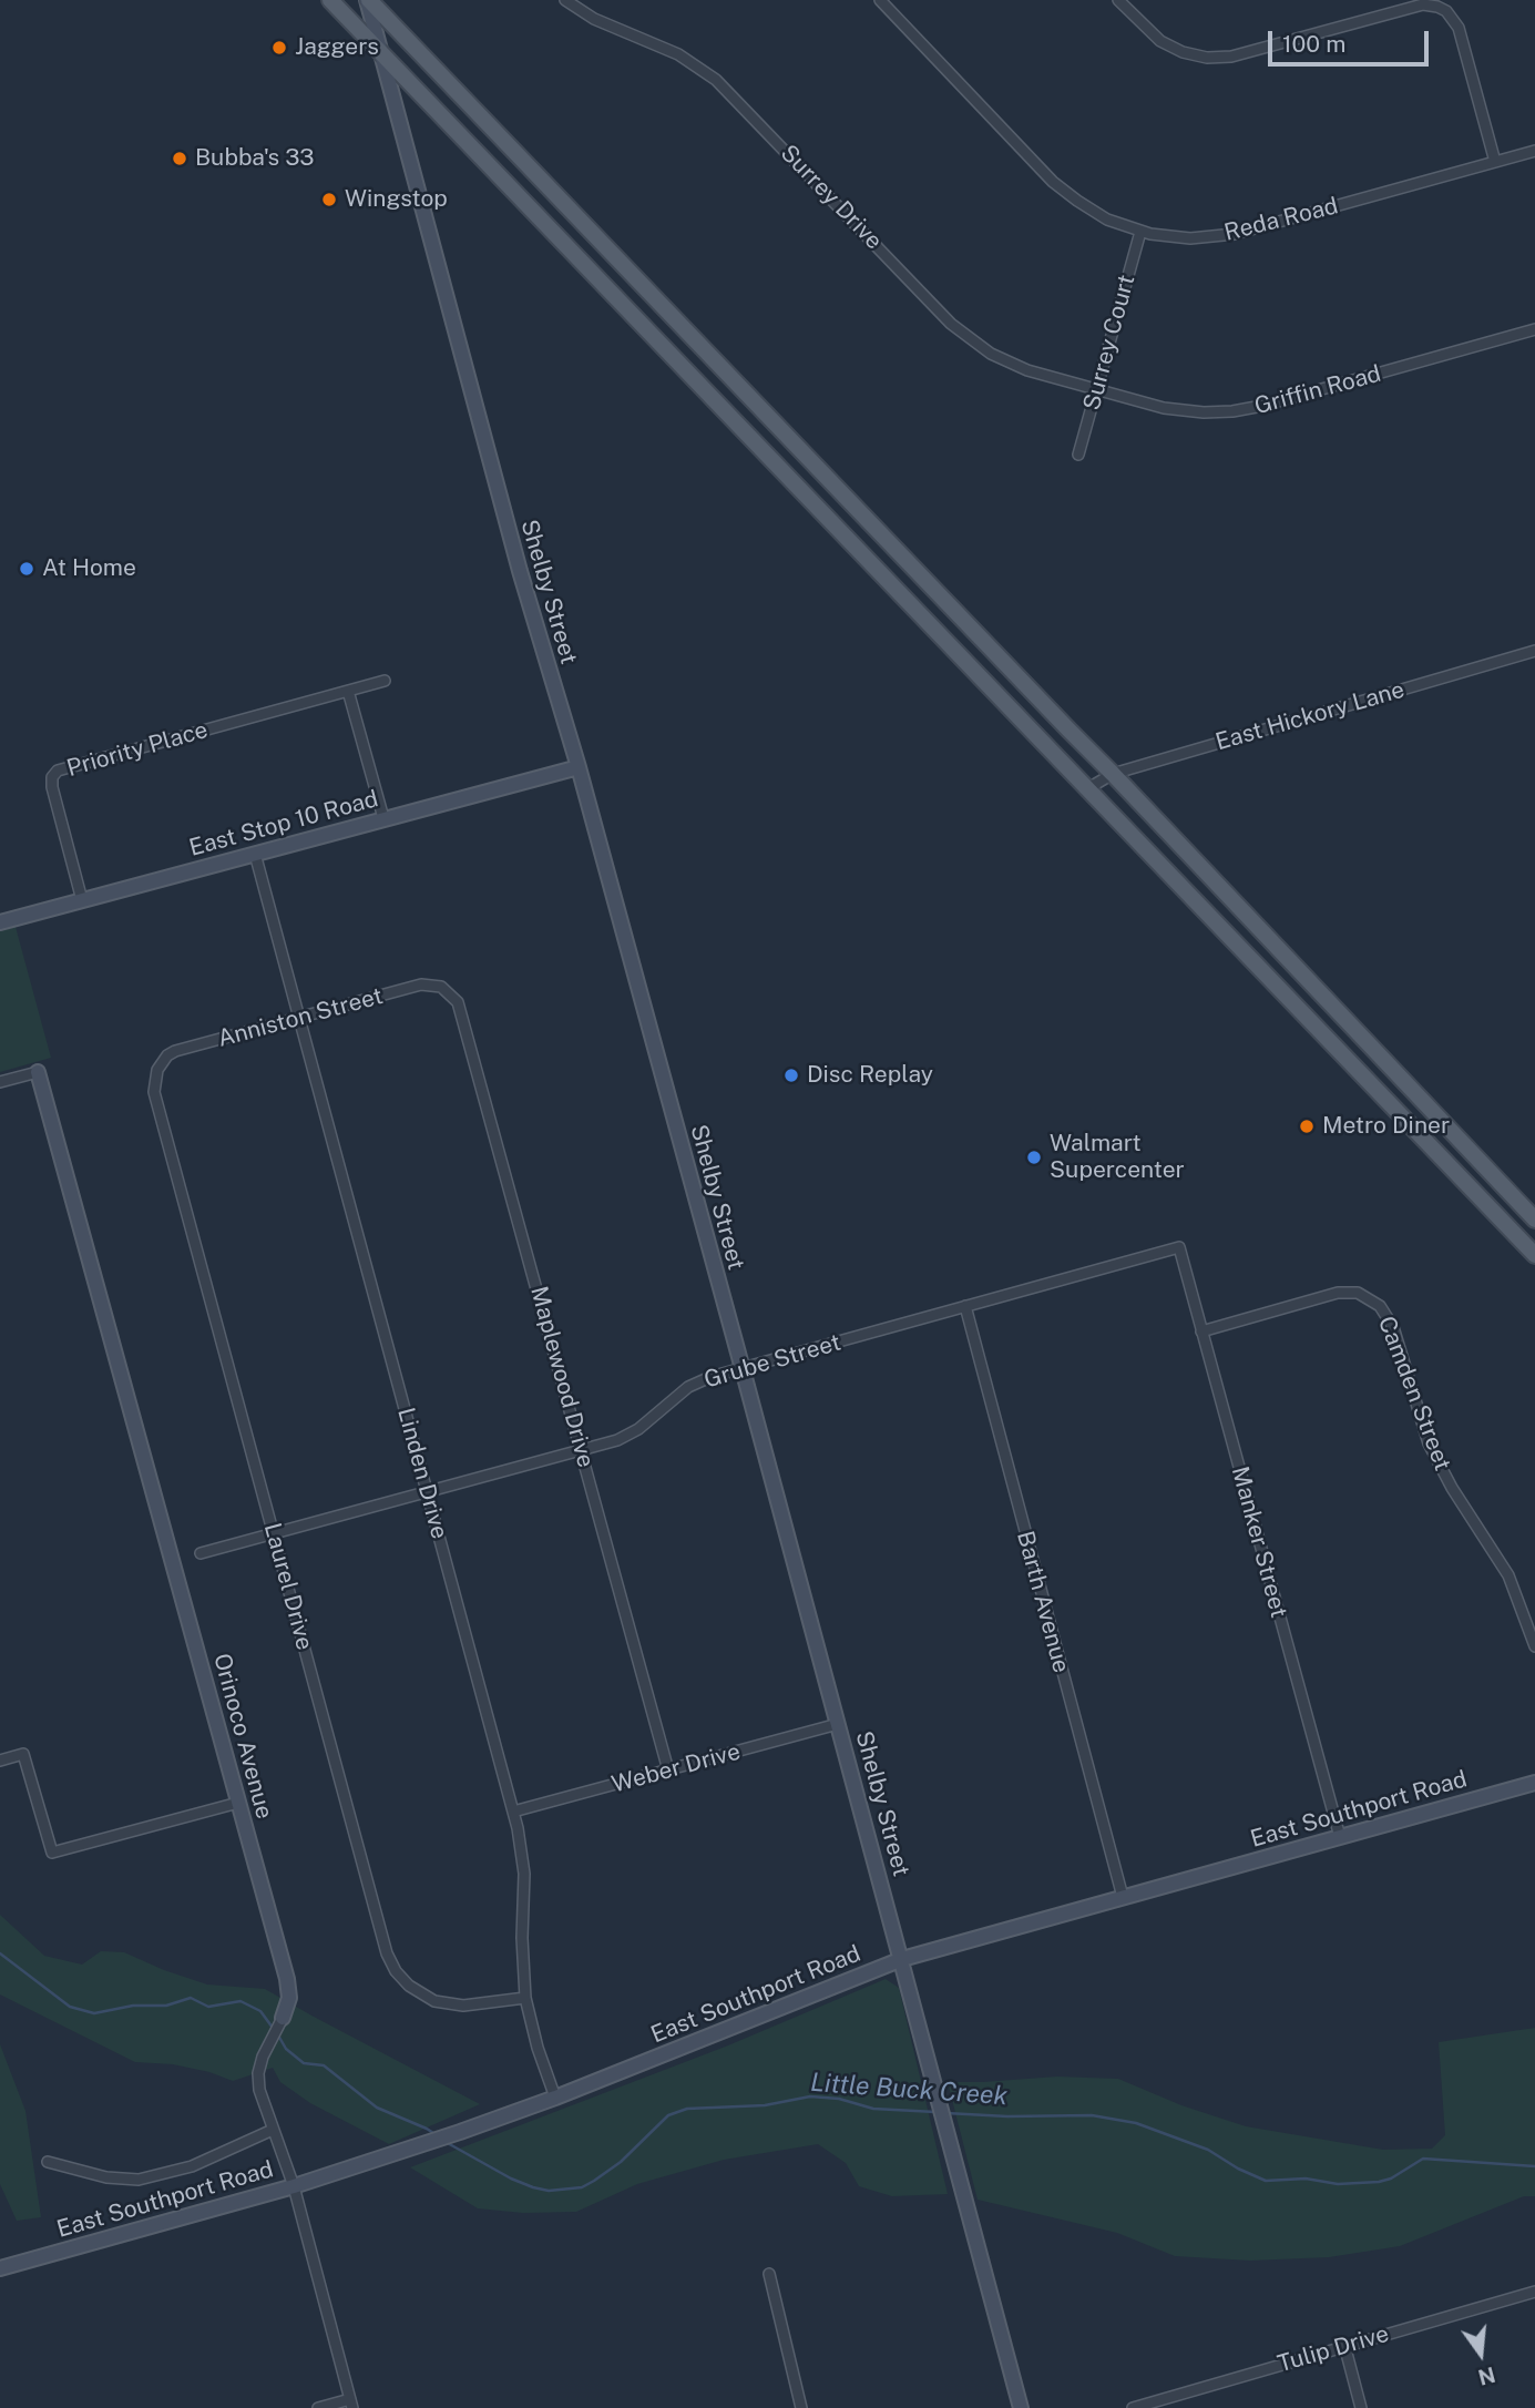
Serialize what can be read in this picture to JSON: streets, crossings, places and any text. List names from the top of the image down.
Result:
{
  "streets": {
    "street": [
      "Surrey Drive",
      "Reda Road",
      "Surrey Court",
      "Griffin Road",
      "Shelby Street",
      "East Hickory Lane",
      "Priority Place",
      "East Stop 10 Road",
      "Anniston Street",
      "Grube Street",
      "Maplewood Drive",
      "Camden Street",
      "Linden Drive",
      "Manker Street",
      "Laurel Drive",
      "Barth Avenue",
      "Orinoco Avenue",
      "Weber Drive",
      "East Southport Road",
      "Tulip Drive"
    ]
  },
  "crossings": [
    ["Surrey Drive", "Surrey Court"],
    ["Surrey Drive", "Griffin Road"],
    ["Reda Road", "Surrey Court"],
    ["Surrey Court", "Griffin Road"],
    ["Shelby Street", "East Stop 10 Road"],
    ["Shelby Street", "Grube Street"],
    ["Shelby Street", "Weber Drive"],
    ["Shelby Street", "East Southport Road"],
    ["Priority Place", "East Stop 10 Road"],
    ["East Stop 10 Road", "Linden Drive"],
    ["Anniston Street", "Maplewood Drive"],
    ["Anniston Street", "Linden Drive"],
    ["Anniston Street", "Laurel Drive"],
    ["Grube Street", "Maplewood Drive"],
    ["Grube Street", "Linden Drive"],
    ["Grube Street", "Manker Street"],
    ["Grube Street", "Laurel Drive"],
    ["Grube Street", "Barth Avenue"],
    ["Maplewood Drive", "Weber Drive"],
    ["Camden Street", "Manker Street"],
    ["Linden Drive", "Laurel Drive"],
    ["Linden Drive", "Weber Drive"],
    ["Linden Drive", "East Southport Road"],
    ["Manker Street", "East Southport Road"],
    ["Barth Avenue", "East Southport Road"],
    ["Orinoco Avenue", "East Southport Road"]
  ],
  "water": ["Little Buck Creek"],
  "places": [
    "Jaggers",
    "Bubba's 33",
    "Wingstop",
    "At Home",
    "Disc Replay",
    "Metro Diner",
    "Walmart Supercenter"
  ],
  "scale_bar": "100 m",
  "north": "bottom"
}
